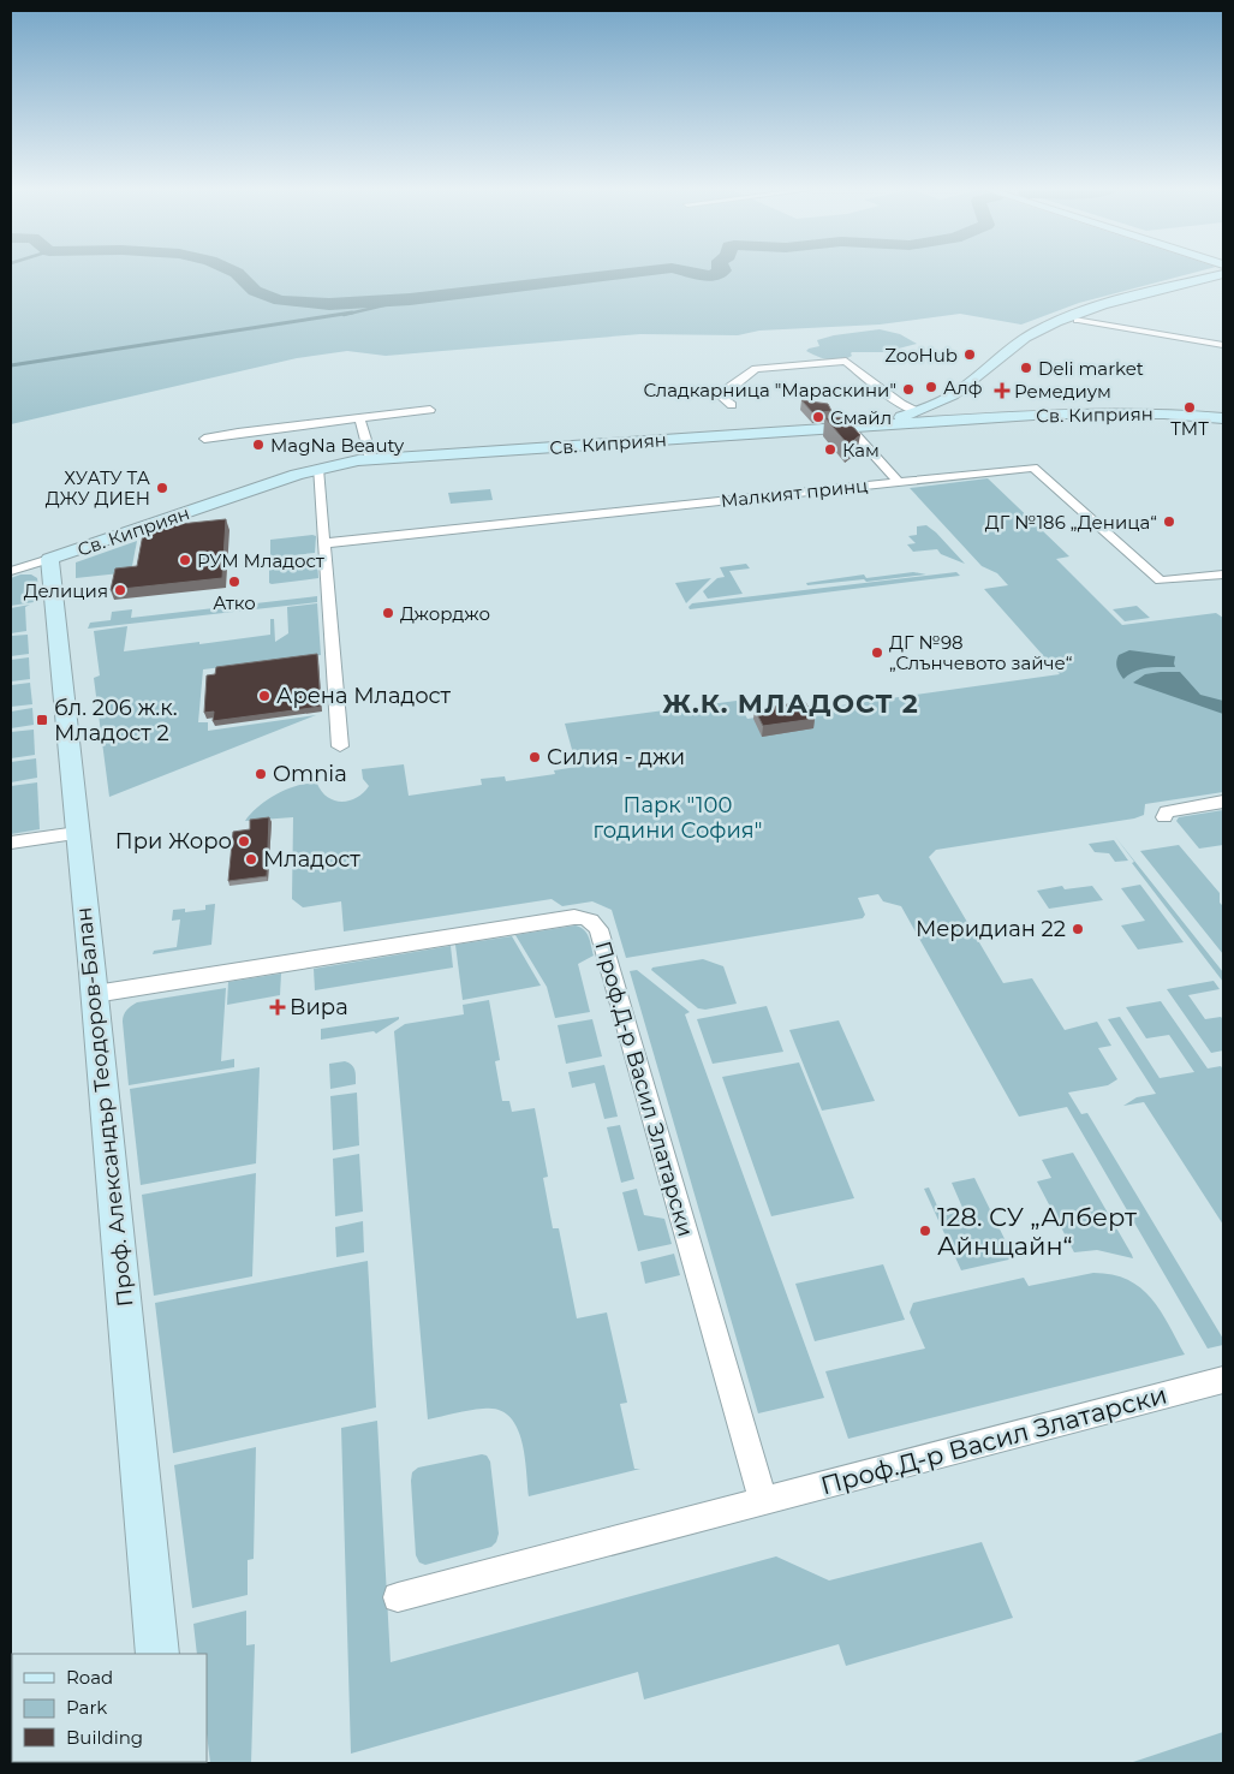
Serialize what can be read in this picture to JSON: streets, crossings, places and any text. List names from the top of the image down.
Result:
{
  "streets": {
    "street": [
      "Св. Киприян",
      "Малкият принц",
      "Проф.Д-р Васил Златарски",
      "Проф. Александър Теодоров-Балан"
    ]
  },
  "crossings": [
    ["Св. Киприян", "Проф. Александър Теодоров-Балан"],
    ["Проф.Д-р Васил Златарски", "Проф. Александър Теодоров-Балан"]
  ],
  "districts": ["Ж.К. МЛАДОСТ 2"],
  "parks": ["Парк \"100 години София\""],
  "places": {
    "other": [
      "ZooHub",
      "Deli market",
      "Алф",
      "Сладкарница \"Мараскини\"",
      "TMT",
      "Смайл",
      "MagNa Beauty",
      "Кам",
      "ХУАТУ ТА ДЖУ ДИЕН",
      "ДГ №186 „Деница“",
      "РУМ Младост",
      "Атко",
      "Делиция",
      "Джорджо",
      "ДГ №98 „Слънчевото зайче“",
      "Арена Младост",
      "Силия - джи",
      "Omnia",
      "При Жоро",
      "Младост",
      "Меридиан 22",
      "128. СУ „Алберт Айнщайн“"
    ],
    "health": ["Ремедиум", "Вира"],
    "transit": ["бл. 206 ж.к. Младост 2"]
  },
  "legend": ["Road", "Park", "Building"]
}
